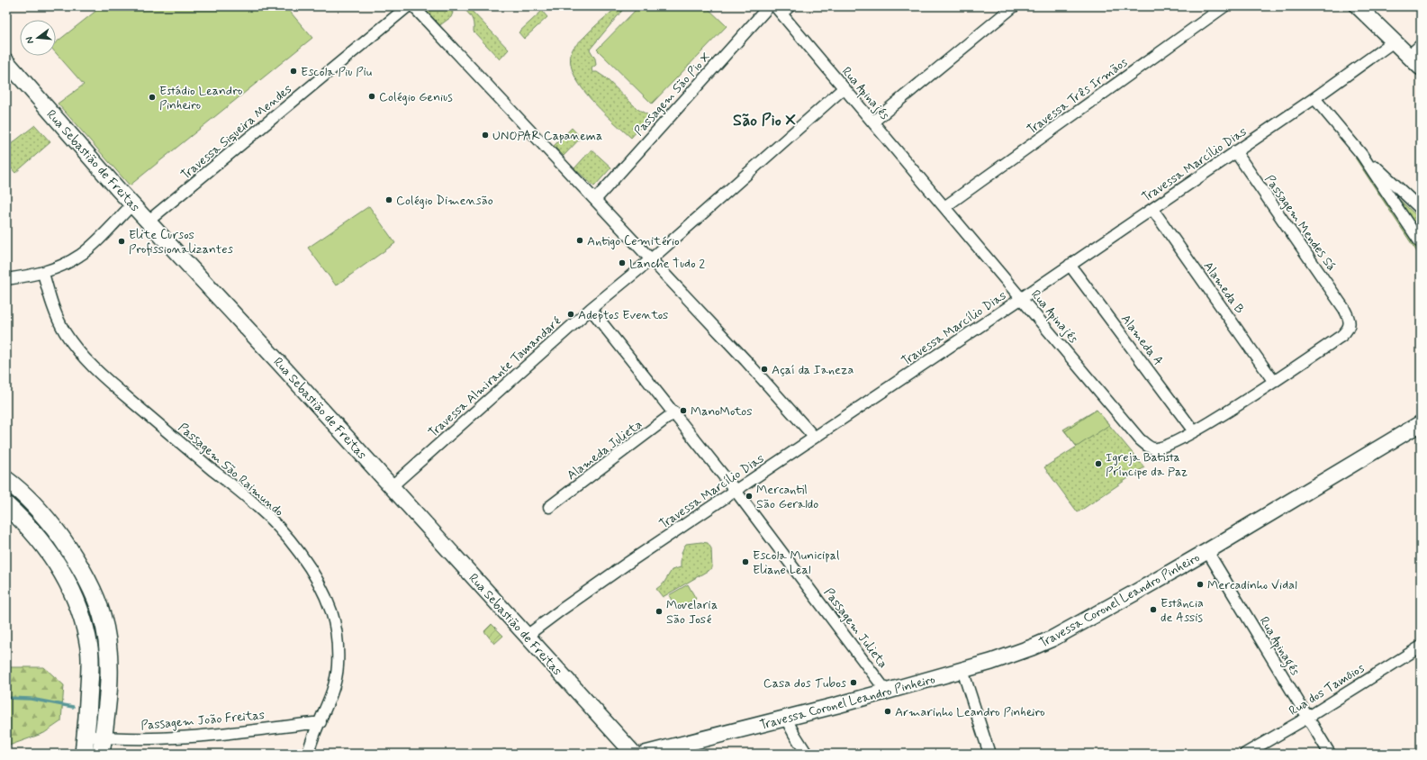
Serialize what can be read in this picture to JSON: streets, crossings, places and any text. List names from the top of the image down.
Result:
{
  "streets": {
    "street": [
      "Rua Apinajés",
      "Passagem São Pio X",
      "Travessa Três Irmãos",
      "Travessa Siqueira Mendes",
      "Rua Sebastião de Freitas",
      "Travessa Marcílio Dias",
      "Passagem Mendes Sá",
      "Alameda B",
      "Alameda A",
      "Travessa Almirante Tamandaré",
      "Alameda Julieta",
      "Passagem São Raimundo",
      "Travessa Coronel Leandro Pinheiro",
      "Passagem Julieta",
      "Rua Apinagés",
      "Rua dos Tamôios",
      "Passagem João Freitas"
    ]
  },
  "crossings": [
    ["Rua Apinajés", "Travessa Três Irmãos"],
    ["Rua Apinajés", "Travessa Marcílio Dias"],
    ["Rua Apinajés", "Passagem Mendes Sá"],
    ["Rua Apinajés", "Alameda B"],
    ["Rua Apinajés", "Alameda A"],
    ["Rua Apinajés", "Travessa Almirante Tamandaré"],
    ["Travessa Siqueira Mendes", "Rua Sebastião de Freitas"],
    ["Rua Sebastião de Freitas", "Travessa Marcílio Dias"],
    ["Rua Sebastião de Freitas", "Travessa Almirante Tamandaré"],
    ["Travessa Marcílio Dias", "Passagem Mendes Sá"],
    ["Travessa Marcílio Dias", "Alameda B"],
    ["Travessa Marcílio Dias", "Alameda A"],
    ["Travessa Marcílio Dias", "Passagem Julieta"],
    ["Travessa Almirante Tamandaré", "Passagem Julieta"],
    ["Alameda Julieta", "Passagem Julieta"],
    ["Passagem São Raimundo", "Passagem João Freitas"],
    ["Travessa Coronel Leandro Pinheiro", "Passagem Julieta"],
    ["Travessa Coronel Leandro Pinheiro", "Rua Apinagés"],
    ["Rua Apinagés", "Rua dos Tamôios"]
  ],
  "districts": ["São Pio X"],
  "places": [
    "Escola Piu Piu",
    "Colégio Genius",
    "Estádio Leandro Pinheiro",
    "UNOPAR Capanema",
    "Colégio Dimensão",
    "Antigo Cemitério",
    "Elite Cursos Profissionalizantes",
    "Lanche Tudo 2",
    "Adeptos Eventos",
    "Açaí da Ianeza",
    "ManoMotos",
    "Igreja Batista Príncipe da Paz",
    "Mercantil São Geraldo",
    "Escola Municipal Eliane Leal",
    "Mercadinho Vidal",
    "Estância de Assis",
    "Movelaria São José",
    "Casa dos Tubos",
    "Armarinho Leandro Pinheiro"
  ],
  "north": "left"
}
